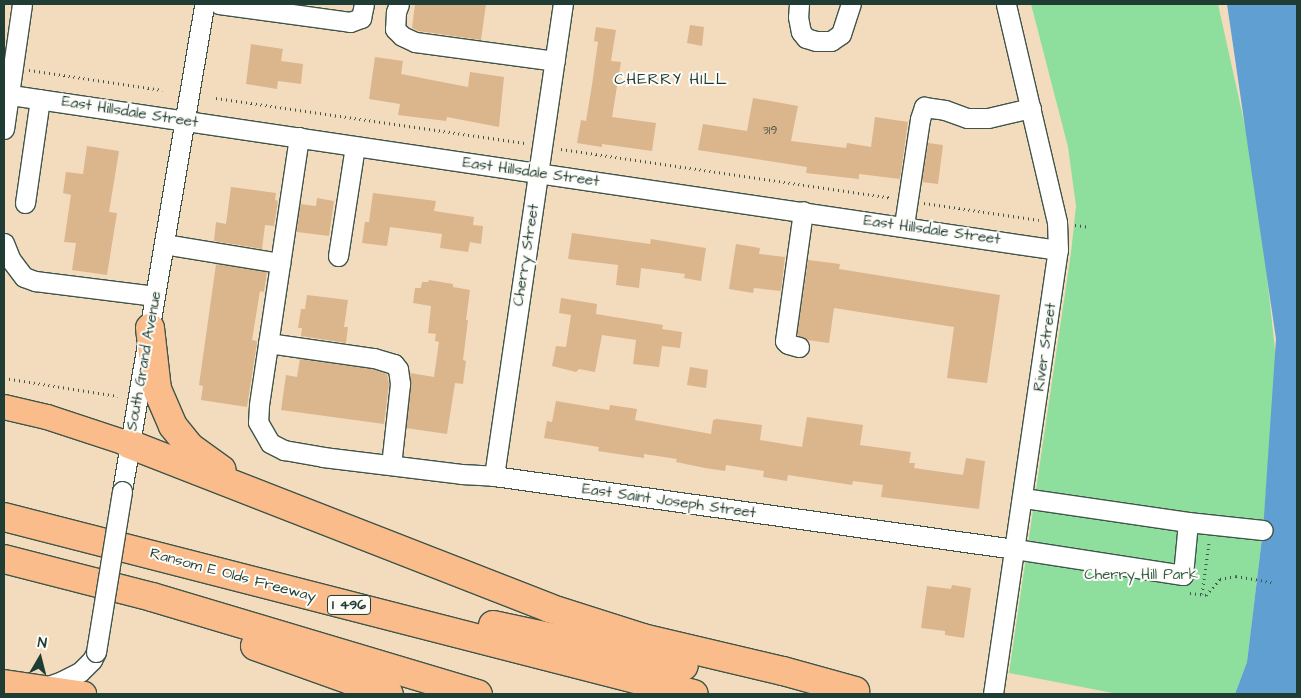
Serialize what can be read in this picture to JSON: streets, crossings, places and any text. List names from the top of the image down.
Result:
{
  "streets": {
    "highway": ["Ransom E Olds Freeway", "I 496"],
    "street": [
      "East Hillsdale Street",
      "Cherry Street",
      "River Street",
      "South Grand Avenue",
      "East Saint Joseph Street"
    ]
  },
  "crossings": [
    ["East Hillsdale Street", "Cherry Street"],
    ["East Hillsdale Street", "River Street"],
    ["East Hillsdale Street", "South Grand Avenue"],
    ["East Hillsdale Street", "East Saint Joseph Street"],
    ["Cherry Street", "East Saint Joseph Street"],
    ["River Street", "East Saint Joseph Street"]
  ],
  "districts": ["CHERRY HILL"],
  "parks": ["Cherry Hill Park"],
  "house_numbers": ["319"],
  "north": "top"
}
